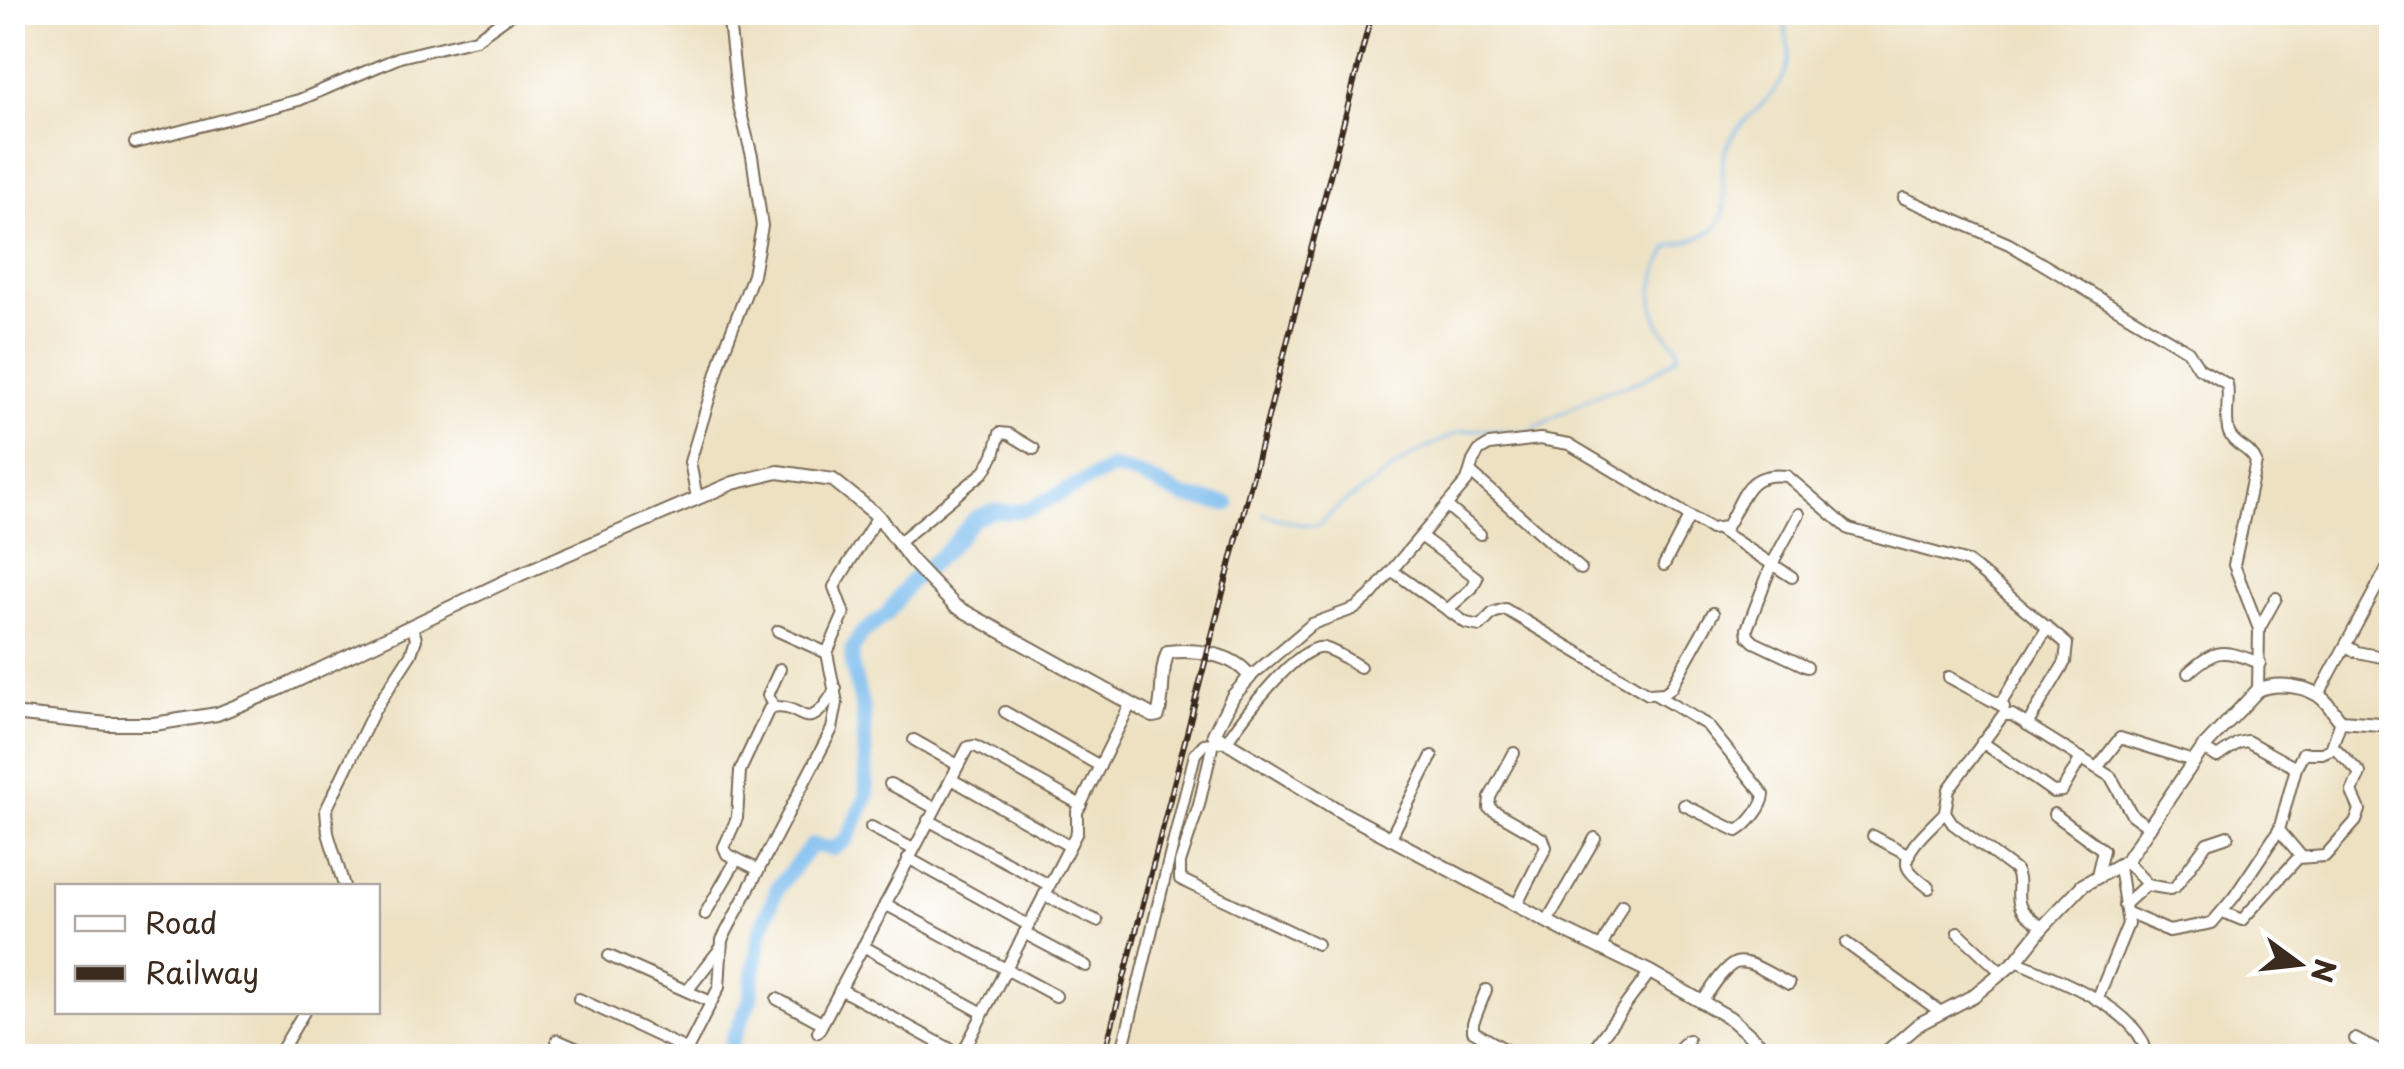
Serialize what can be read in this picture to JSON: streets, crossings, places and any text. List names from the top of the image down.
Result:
{
  "legend": ["Road", "Railway"],
  "north": "right"
}
